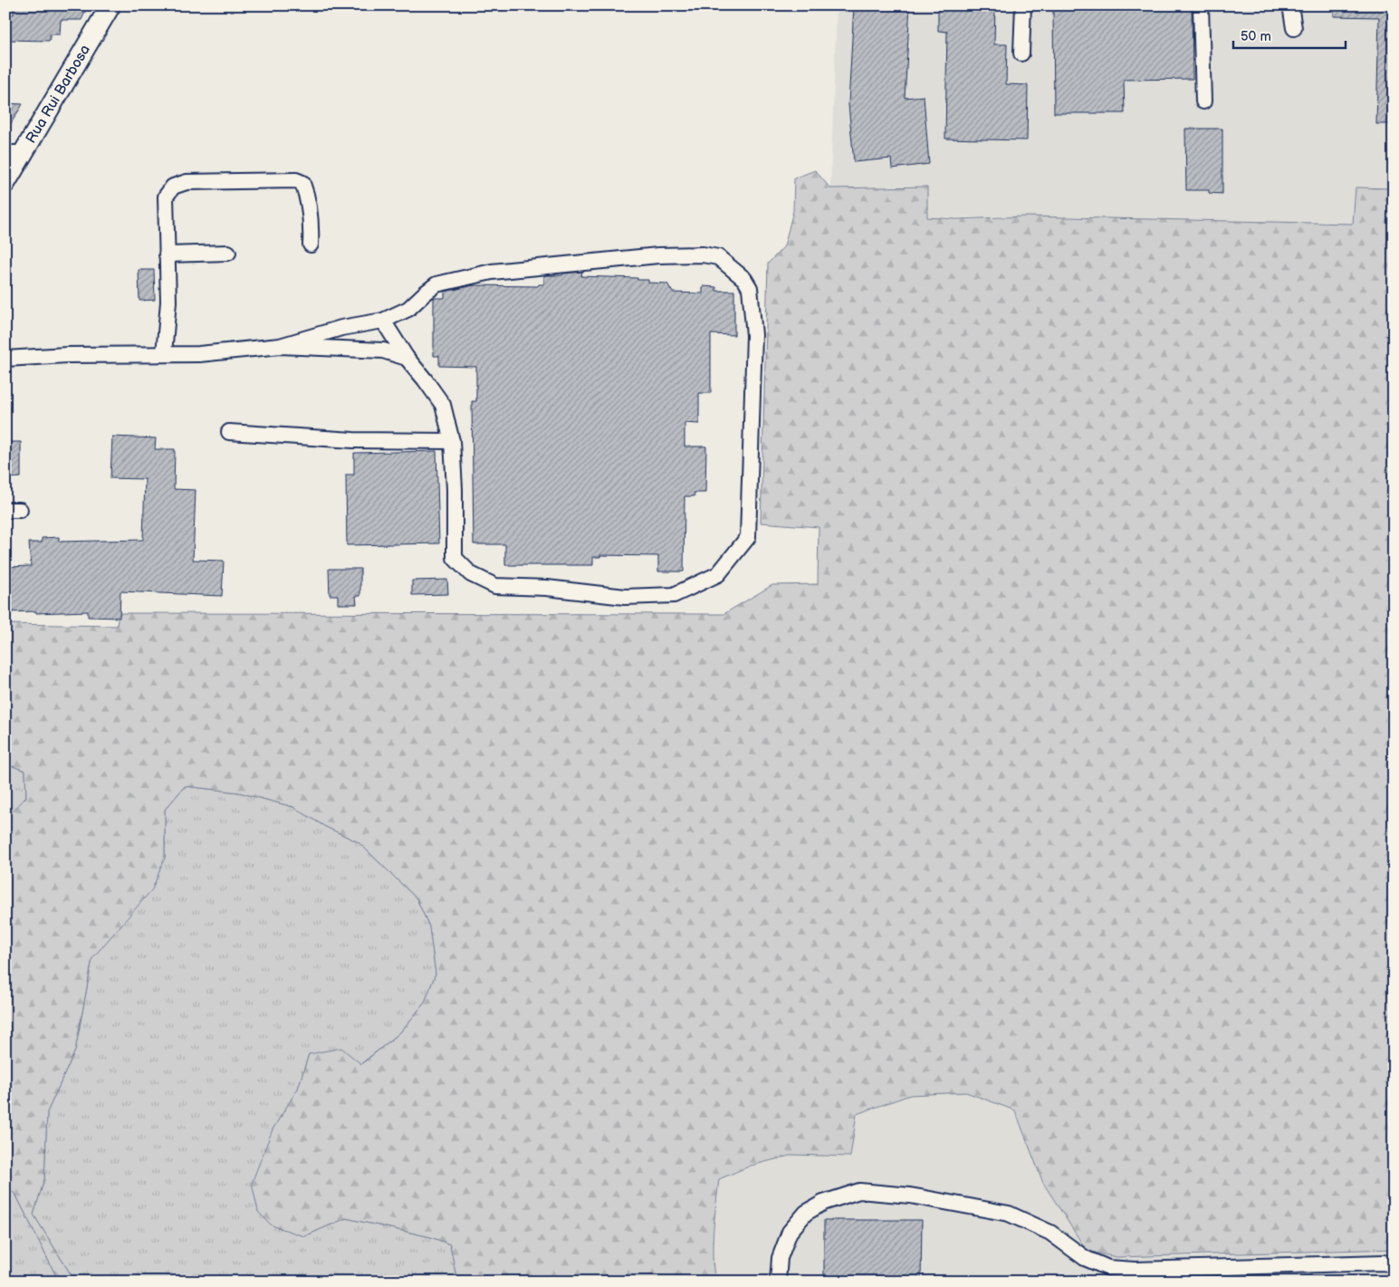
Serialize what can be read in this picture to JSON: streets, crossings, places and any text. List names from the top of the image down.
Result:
{
  "streets": {
    "main road": ["Rua Rui Barbosa"]
  },
  "scale_bar": "50 m"
}
